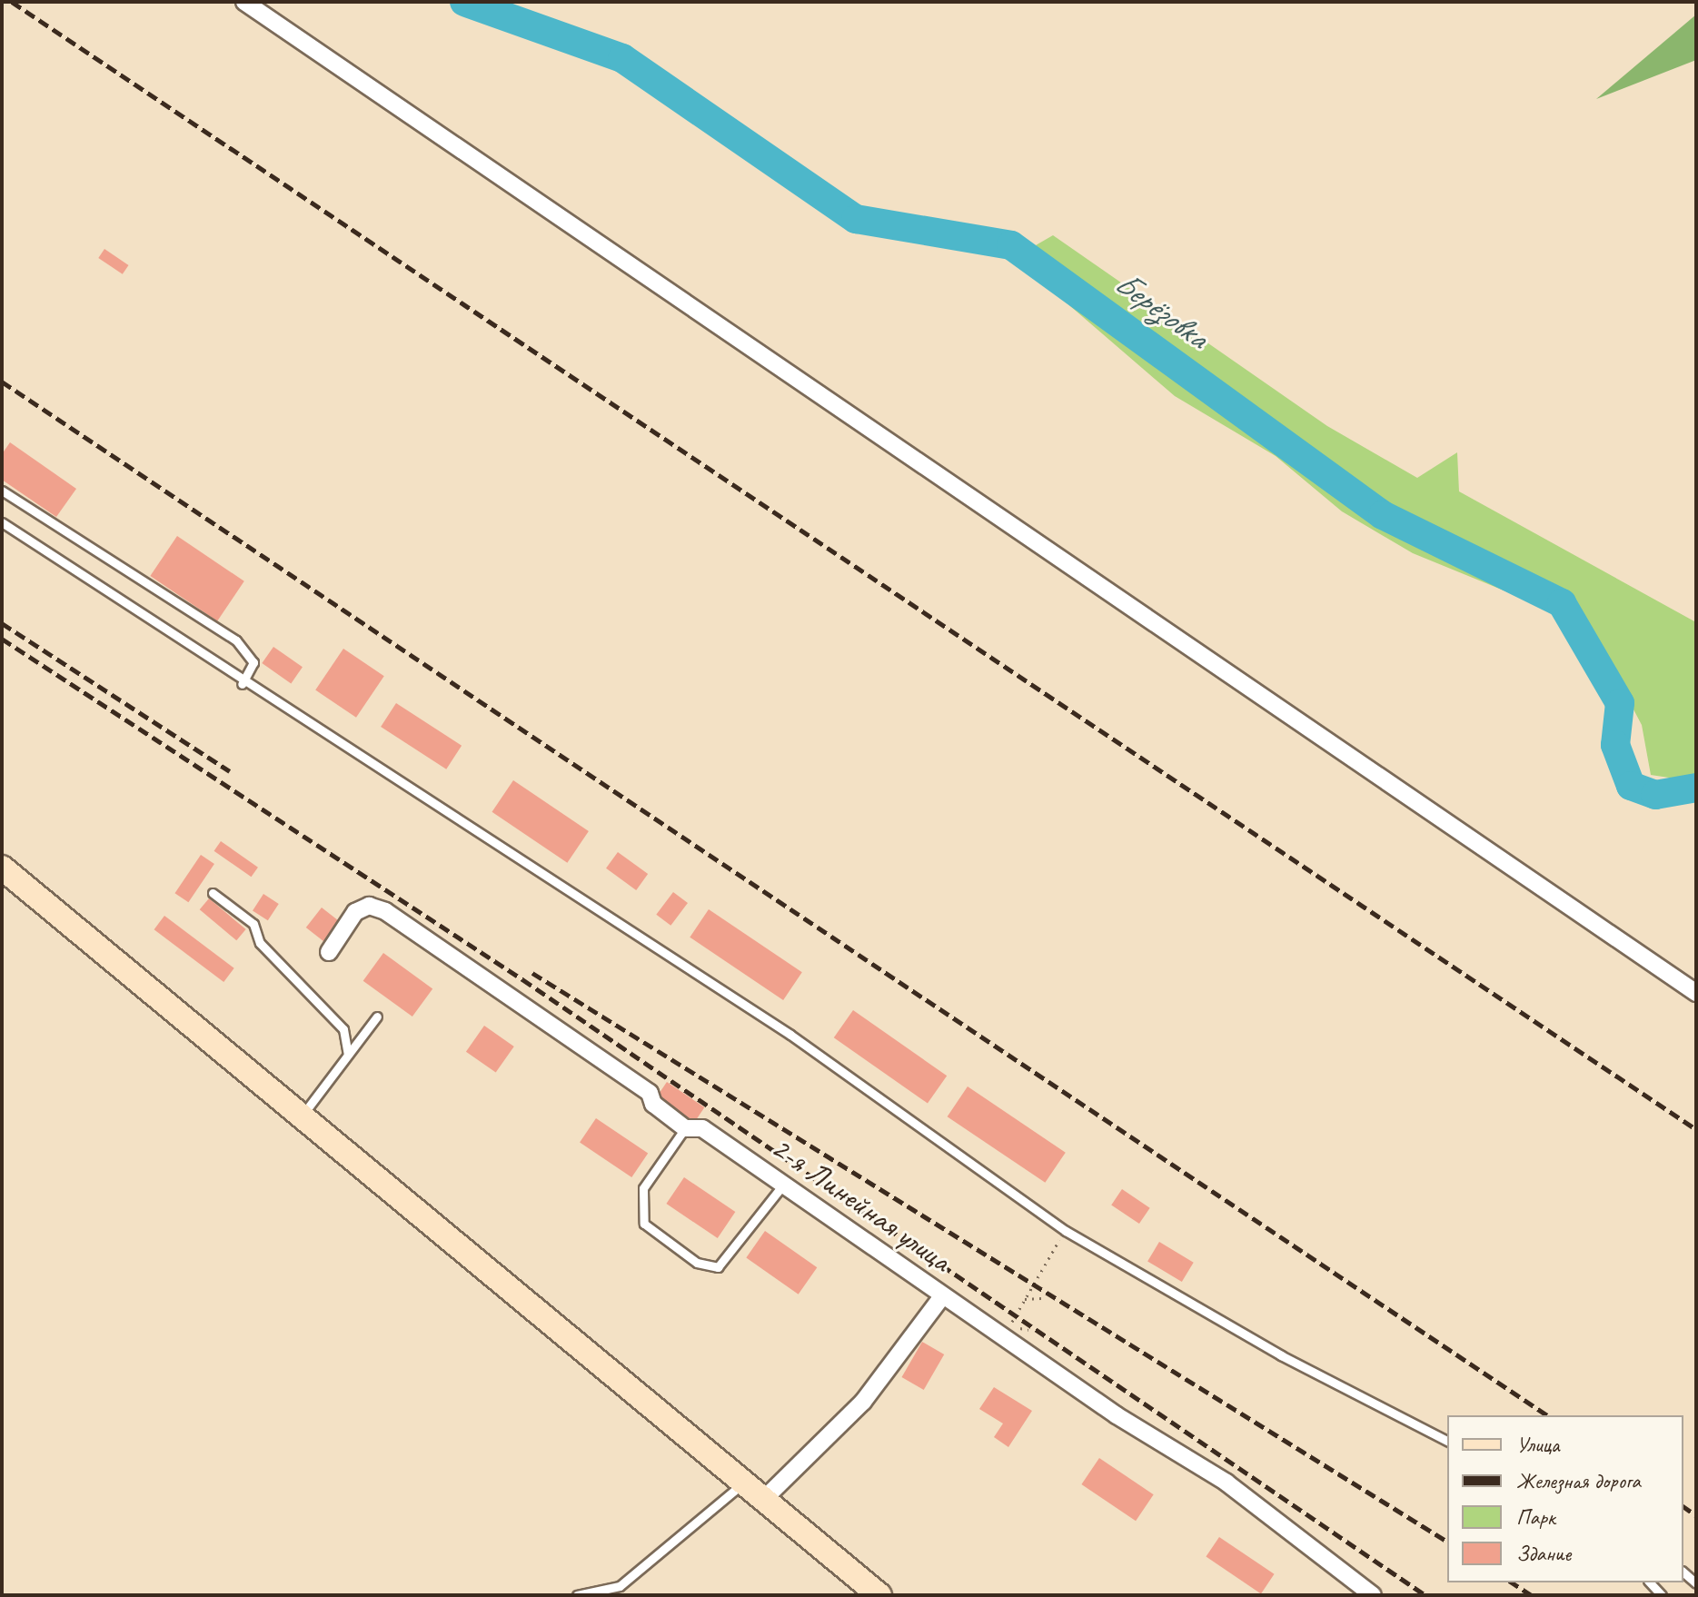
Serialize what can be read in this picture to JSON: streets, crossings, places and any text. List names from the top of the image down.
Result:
{
  "streets": {
    "street": ["2-я Линейная улица"]
  },
  "water": ["Берёзовка"],
  "legend": [
    "Улица",
    "Железная дорога",
    "Парк",
    "Здание"
  ]
}
